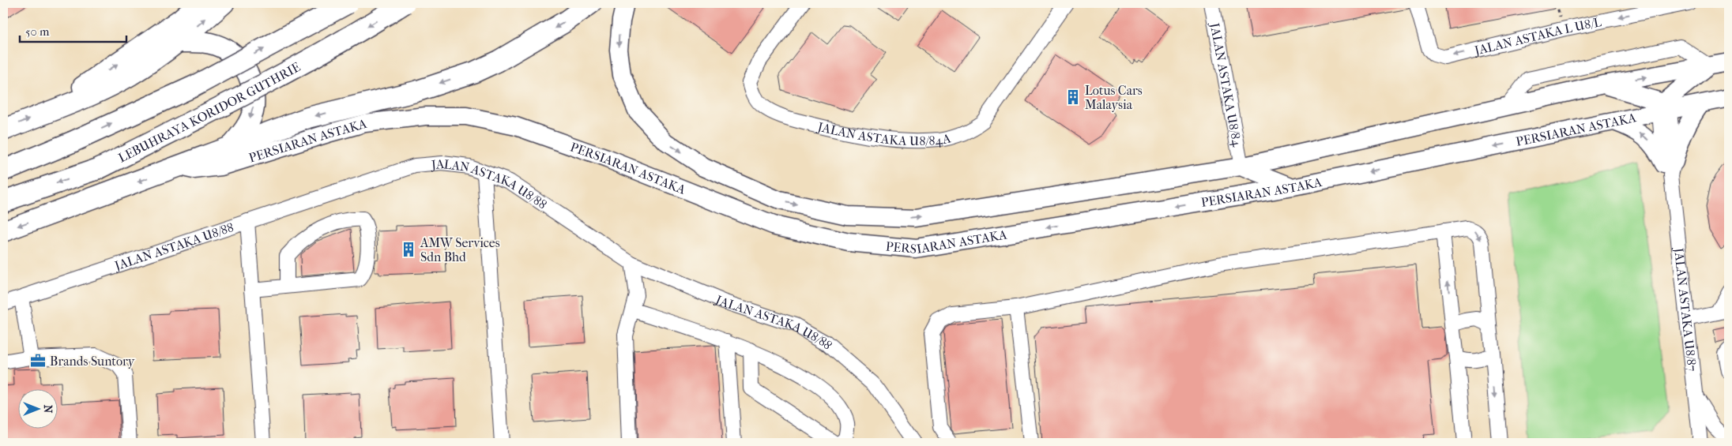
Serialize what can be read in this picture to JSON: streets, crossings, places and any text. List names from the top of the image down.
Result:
{
  "streets": {
    "highway": ["LEBUHRAYA KORIDOR GUTHRIE"],
    "main road": ["PERSIARAN ASTAKA"],
    "street": [
      "JALAN ASTAKA L U8/L",
      "JALAN ASTAKA U8/84",
      "JALAN ASTAKA U8/84A",
      "JALAN ASTAKA U8/88",
      "JALAN ASTAKA U8/87"
    ]
  },
  "crossings": [
    ["JALAN ASTAKA U8/84", "PERSIARAN ASTAKA"],
    ["PERSIARAN ASTAKA", "JALAN ASTAKA U8/87"]
  ],
  "places": {
    "building": ["Lotus Cars Malaysia", "AMW Services Sdn Bhd"],
    "office": ["Brands Suntory"]
  },
  "scale_bar": "50 m",
  "north": "right"
}
